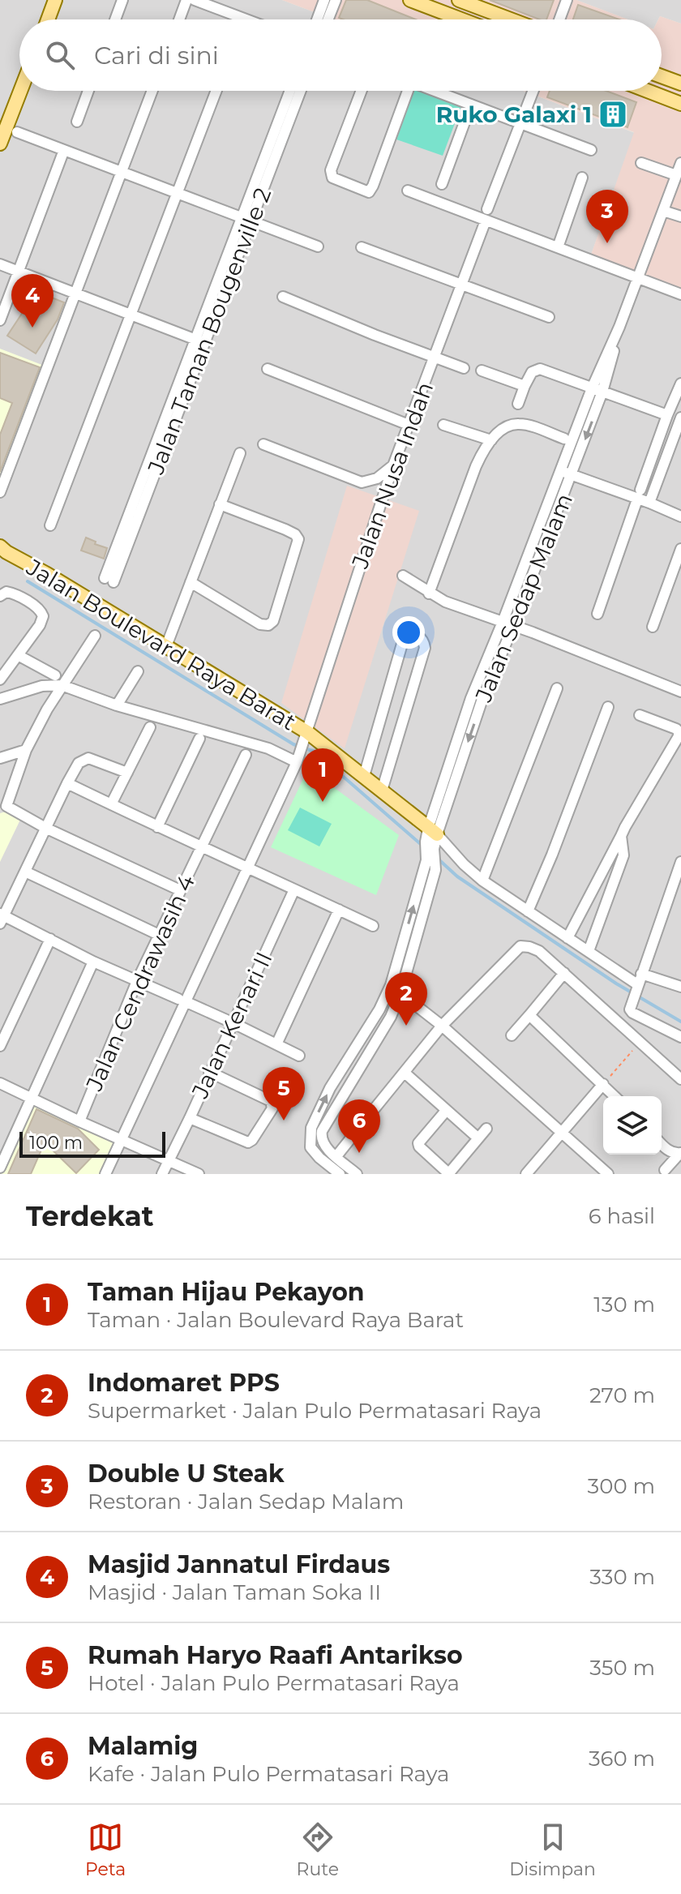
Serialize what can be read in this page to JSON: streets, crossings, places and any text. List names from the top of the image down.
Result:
{
  "streets": {
    "main road": ["Jalan Boulevard Raya Barat"],
    "street": [
      "Jalan Taman Bougenville 2",
      "Jalan Nusa Indah",
      "Jalan Sedap Malam",
      "Jalan Cendrawasih 4",
      "Jalan Kenari II"
    ]
  },
  "crossings": [
    ["Jalan Nusa Indah", "Jalan Boulevard Raya Barat"],
    ["Jalan Sedap Malam", "Jalan Boulevard Raya Barat"]
  ],
  "places": {
    "building": ["Ruko Galaxi 1"]
  },
  "scale_bar": "100 m",
  "page": {
    "search": "Cari di sini",
    "pins": [
      "3",
      "4",
      "1",
      "2",
      "5",
      "6"
    ],
    "scale": "100 m",
    "heading": ["Terdekat", "6 hasil"],
    "list": [
      {
        "mark": "1",
        "name": "Taman Hijau Pekayon",
        "note": "Taman · Jalan Boulevard Raya Barat",
        "value": "130 m"
      },
      {
        "mark": "2",
        "name": "Indomaret PPS",
        "note": "Supermarket · Jalan Pulo Permatasari Raya",
        "value": "270 m"
      },
      {
        "mark": "3",
        "name": "Double U Steak",
        "note": "Restoran · Jalan Sedap Malam",
        "value": "300 m"
      },
      {
        "mark": "4",
        "name": "Masjid Jannatul Firdaus",
        "note": "Masjid · Jalan Taman Soka II",
        "value": "330 m"
      },
      {
        "mark": "5",
        "name": "Rumah Haryo Raafi Antarikso",
        "note": "Hotel · Jalan Pulo Permatasari Raya",
        "value": "350 m"
      },
      {
        "mark": "6",
        "name": "Malamig",
        "note": "Kafe · Jalan Pulo Permatasari Raya",
        "value": "360 m"
      }
    ],
    "nav": ["Peta", "Rute", "Disimpan"]
  }
}
